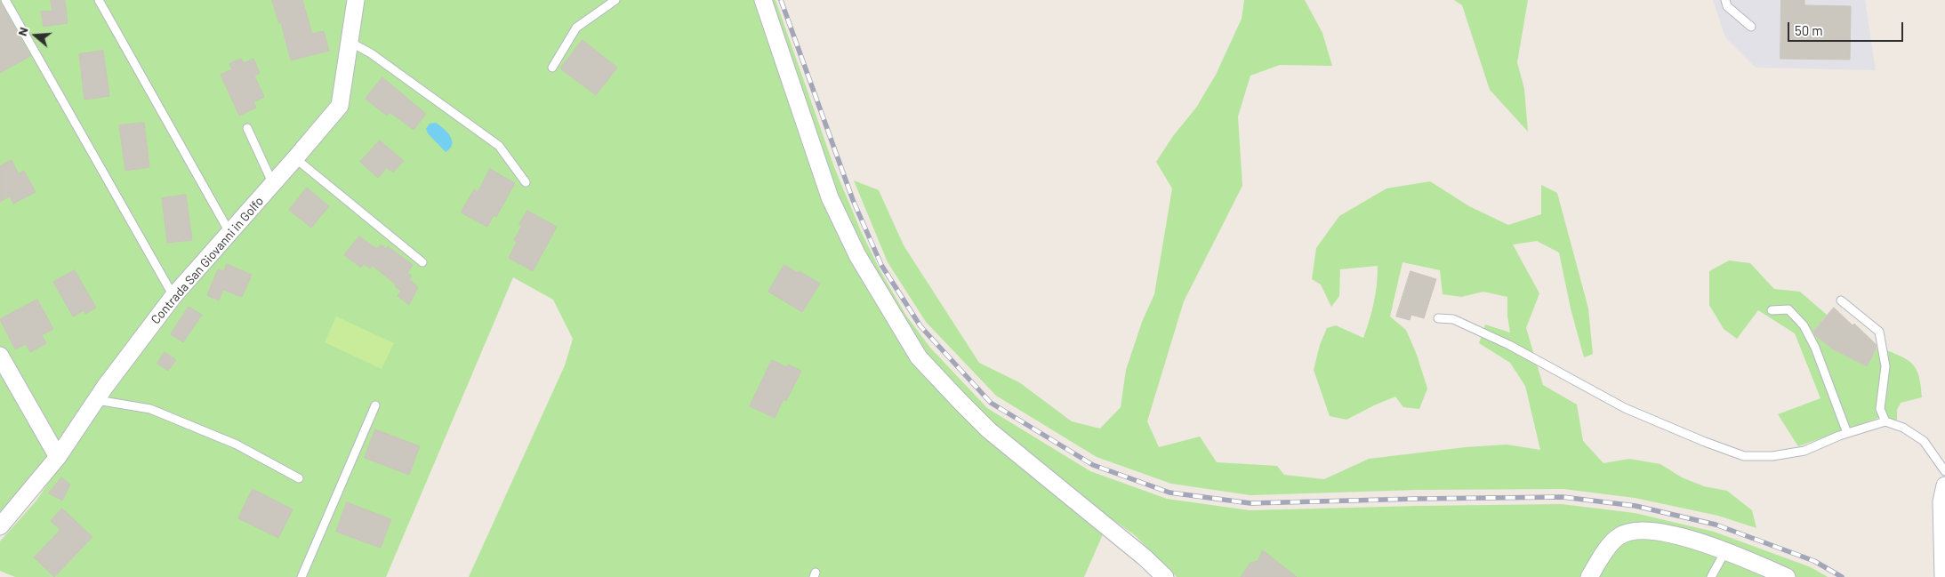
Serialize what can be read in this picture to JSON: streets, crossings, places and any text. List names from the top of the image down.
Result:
{
  "streets": {
    "street": ["Contrada San Giovanni in Golfo"]
  },
  "scale_bar": "50 m",
  "north": "left"
}
